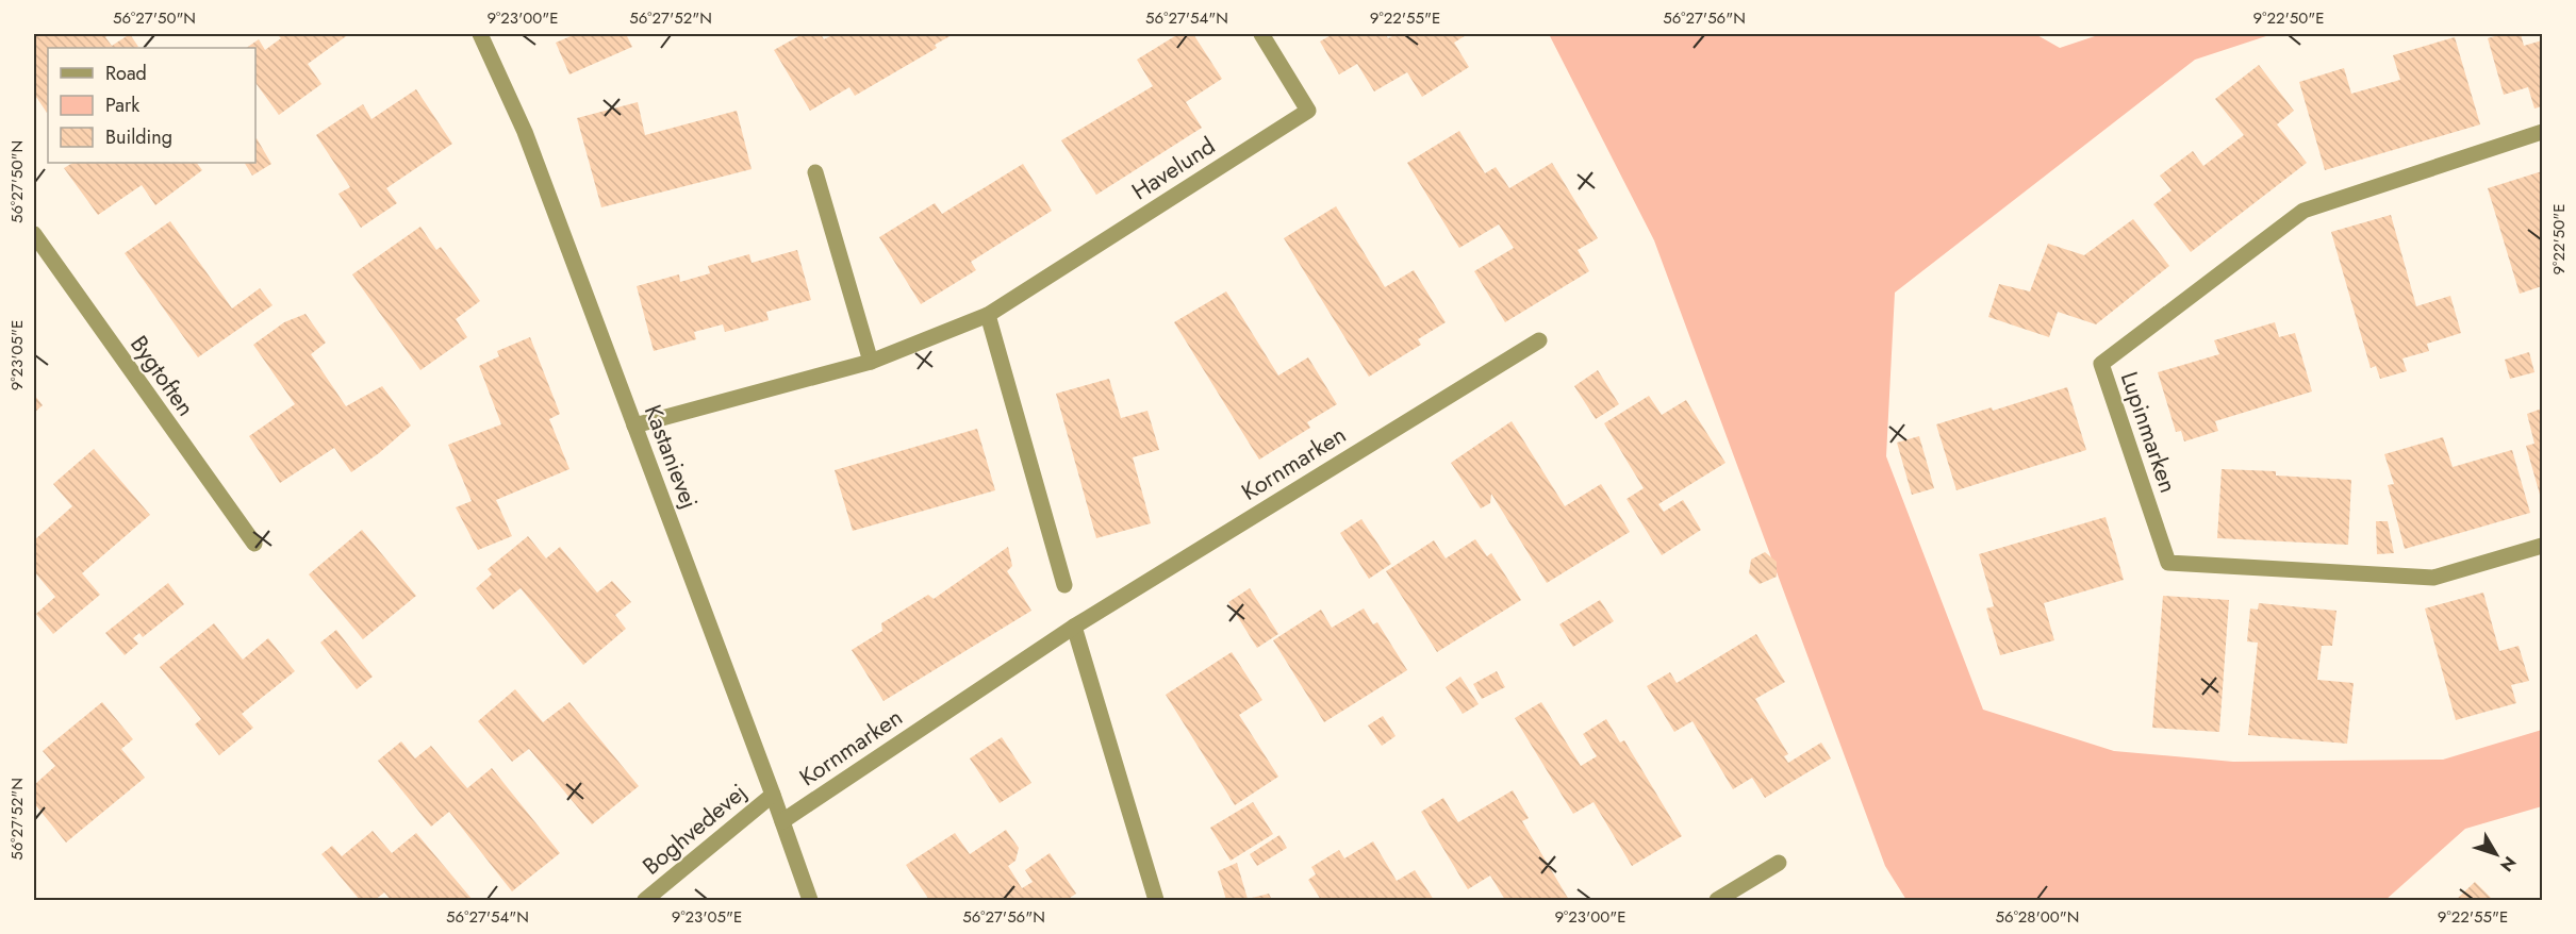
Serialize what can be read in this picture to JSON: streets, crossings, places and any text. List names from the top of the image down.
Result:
{
  "streets": {
    "street": [
      "Havelund",
      "Bygtoften",
      "Lupinmarken",
      "Kastanievej",
      "Kornmarken",
      "Boghvedevej"
    ]
  },
  "crossings": [
    ["Havelund", "Kastanievej"],
    ["Kastanievej", "Kornmarken"],
    ["Kastanievej", "Boghvedevej"]
  ],
  "legend": ["Road", "Park", "Building"],
  "north": "bottom right",
  "coordinates": [
    "56°27'50\"N",
    "9°23'00\"E",
    "56°27'52\"N",
    "56°27'54\"N",
    "9°22'55\"E",
    "56°27'56\"N",
    "9°22'50\"E",
    "9°23'05\"E",
    "56°28'00\"N"
  ]
}
